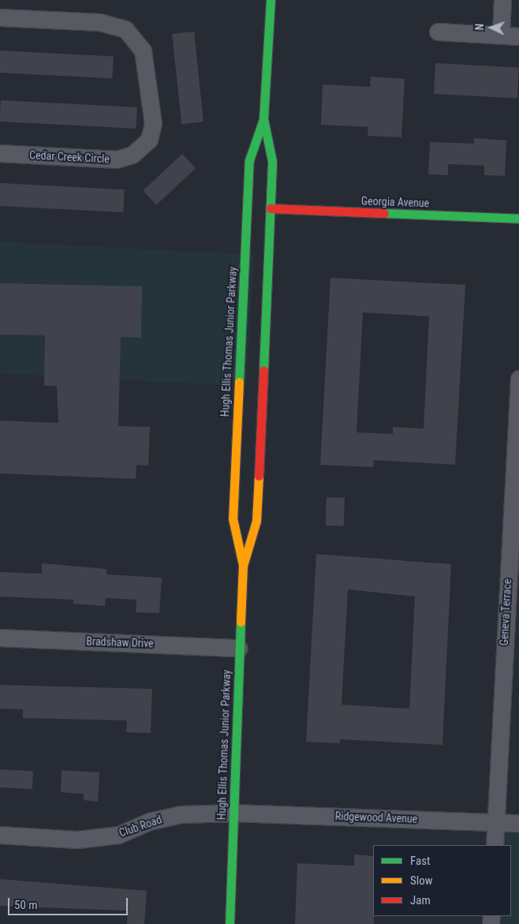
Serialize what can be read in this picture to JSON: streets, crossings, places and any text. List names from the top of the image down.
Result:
{
  "streets": {
    "main road": ["Georgia Avenue", "Hugh Ellis Thomas Junior Parkway"],
    "street": [
      "Cedar Creek Circle",
      "Geneva Terrace",
      "Bradshaw Drive",
      "Ridgewood Avenue",
      "Club Road"
    ]
  },
  "crossings": [
    ["Georgia Avenue", "Hugh Ellis Thomas Junior Parkway"],
    ["Hugh Ellis Thomas Junior Parkway", "Bradshaw Drive"],
    ["Hugh Ellis Thomas Junior Parkway", "Ridgewood Avenue"],
    ["Hugh Ellis Thomas Junior Parkway", "Club Road"],
    ["Geneva Terrace", "Ridgewood Avenue"],
    ["Ridgewood Avenue", "Club Road"]
  ],
  "legend": ["Fast", "Slow", "Jam"],
  "scale_bar": "50 m",
  "north": "left"
}
